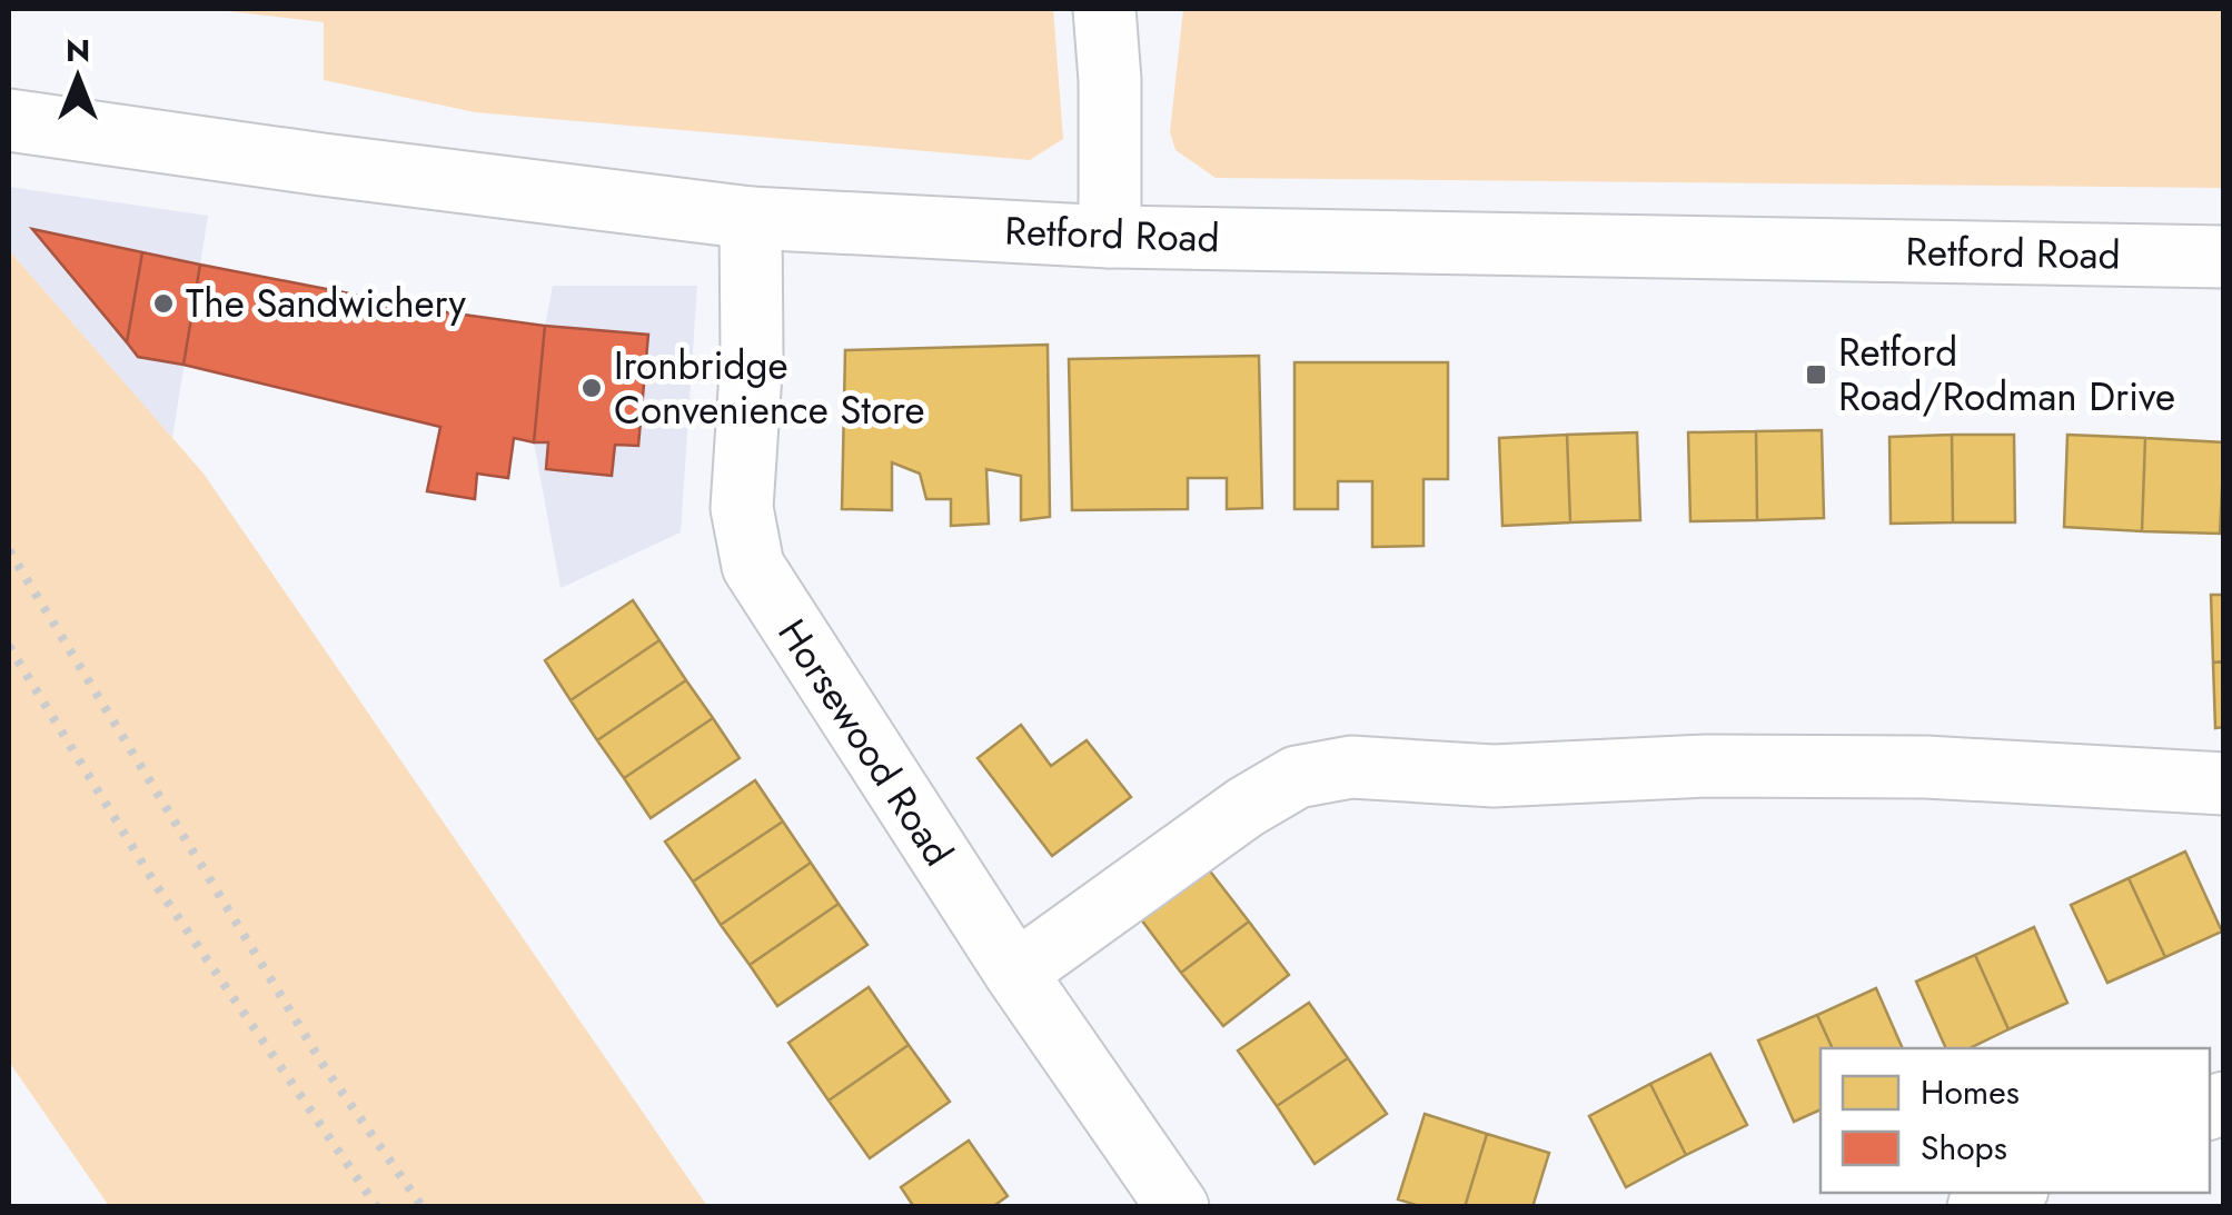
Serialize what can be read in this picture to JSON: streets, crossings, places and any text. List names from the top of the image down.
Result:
{
  "streets": {
    "main road": ["Retford Road", "Horsewood Road"]
  },
  "crossings": [
    ["Retford Road", "Horsewood Road"]
  ],
  "places": {
    "other": ["The Sandwichery", "Ironbridge Convenience Store"],
    "transit": ["Retford Road/Rodman Drive"]
  },
  "legend": ["Homes", "Shops"],
  "north": "top"
}
